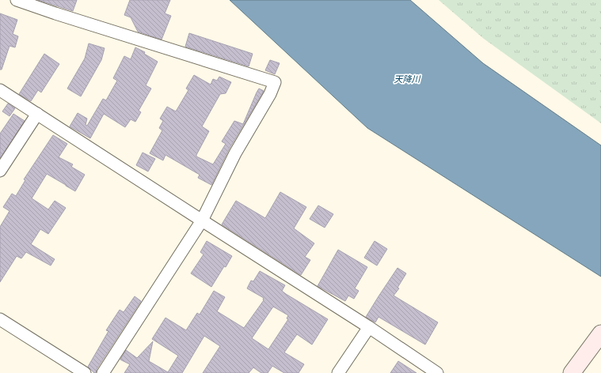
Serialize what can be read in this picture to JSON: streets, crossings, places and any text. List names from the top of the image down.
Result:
{
  "water": ["天降川"]
}
